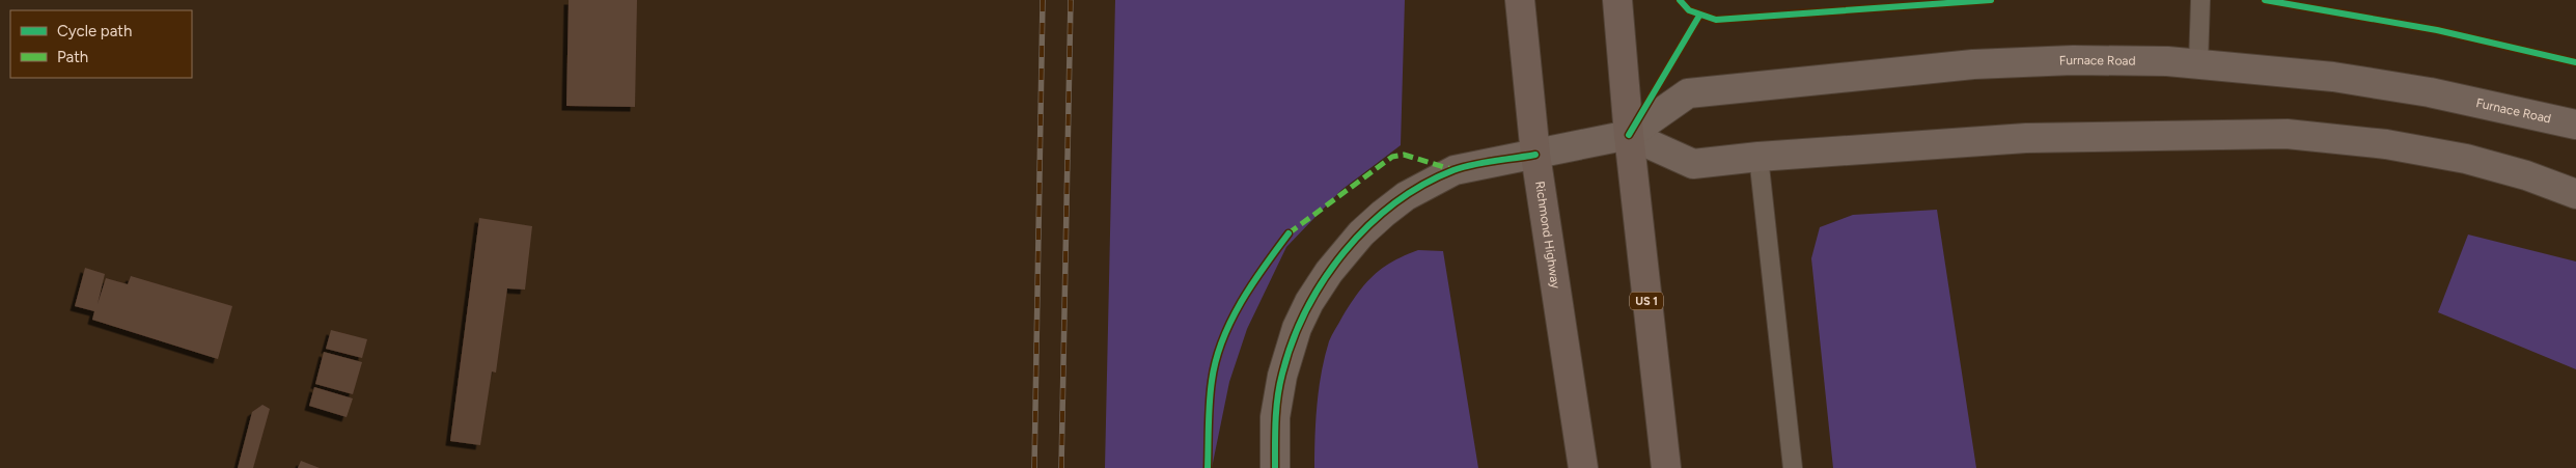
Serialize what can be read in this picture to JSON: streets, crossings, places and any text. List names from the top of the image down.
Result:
{
  "streets": {
    "main road": ["Furnace Road", "Richmond Highway", "US 1"]
  },
  "crossings": [
    ["Furnace Road", "Richmond Highway"],
    ["Furnace Road", "US 1"]
  ],
  "legend": ["Cycle path", "Path"]
}
